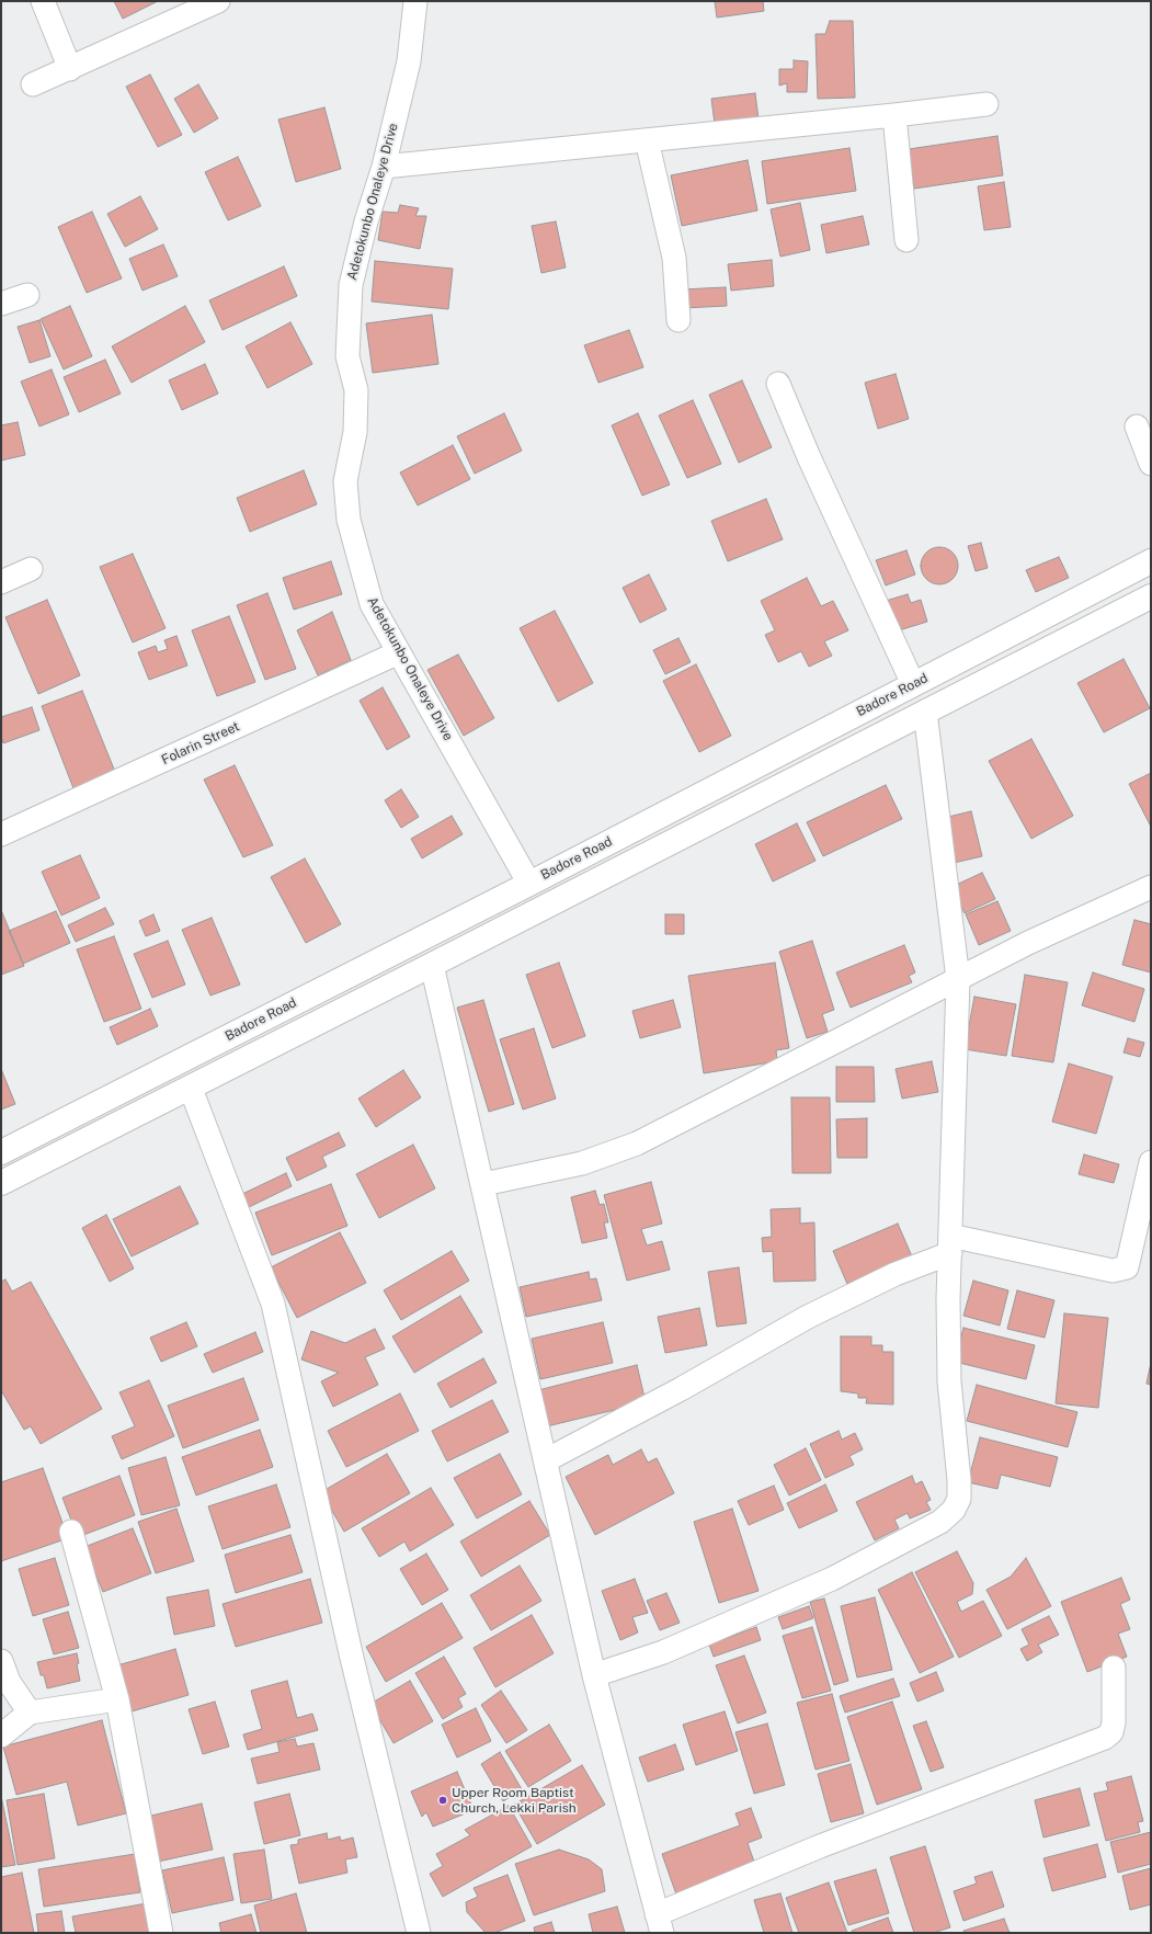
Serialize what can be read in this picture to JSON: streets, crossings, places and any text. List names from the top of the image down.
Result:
{
  "streets": {
    "main road": ["Badore Road"],
    "street": ["Adetokunbo Onaleye Drive", "Folarin Street"]
  },
  "crossings": [
    ["Adetokunbo Onaleye Drive", "Badore Road"],
    ["Adetokunbo Onaleye Drive", "Folarin Street"]
  ],
  "places": ["Upper Room Baptist Church, Lekki Parish"]
}
